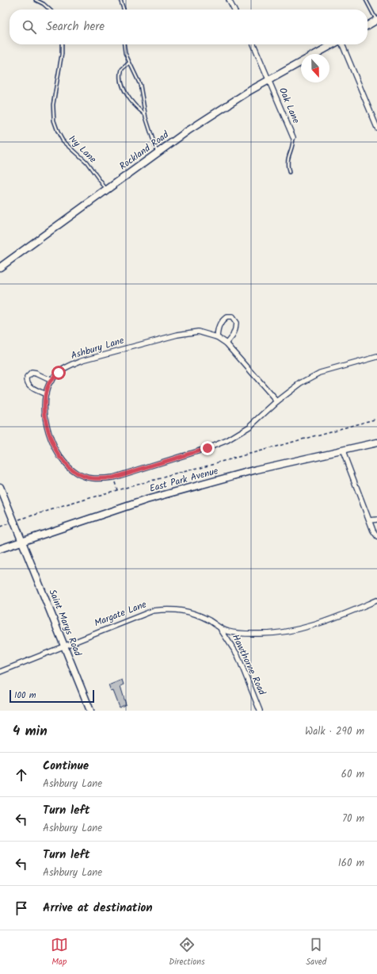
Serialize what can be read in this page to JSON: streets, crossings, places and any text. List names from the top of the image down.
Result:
{
  "streets": {
    "main road": ["Rockland Road", "East Park Avenue", "Saint Marys Road"],
    "street": [
      "Oak Lane",
      "Ashbury Lane",
      "Margate Lane",
      "Hawthorne Road"
    ],
    "lane": ["Ivy Lane"]
  },
  "crossings": [
    ["Oak Lane", "Rockland Road"],
    ["Ivy Lane", "Rockland Road"],
    ["East Park Avenue", "Saint Marys Road"],
    ["Margate Lane", "Saint Marys Road"],
    ["Margate Lane", "Hawthorne Road"]
  ],
  "scale_bar": "100 m",
  "north": "bottom",
  "page": {
    "search": "Search here",
    "scale": "100 m",
    "heading": ["4 min", "Walk · 290 m"],
    "list": [
      ["Continue", "Ashbury Lane", "60 m"],
      ["Turn left", "Ashbury Lane", "70 m"],
      ["Turn left", "Ashbury Lane", "160 m"],
      "Arrive at destination"
    ],
    "nav": ["Map", "Directions", "Saved"]
  }
}
